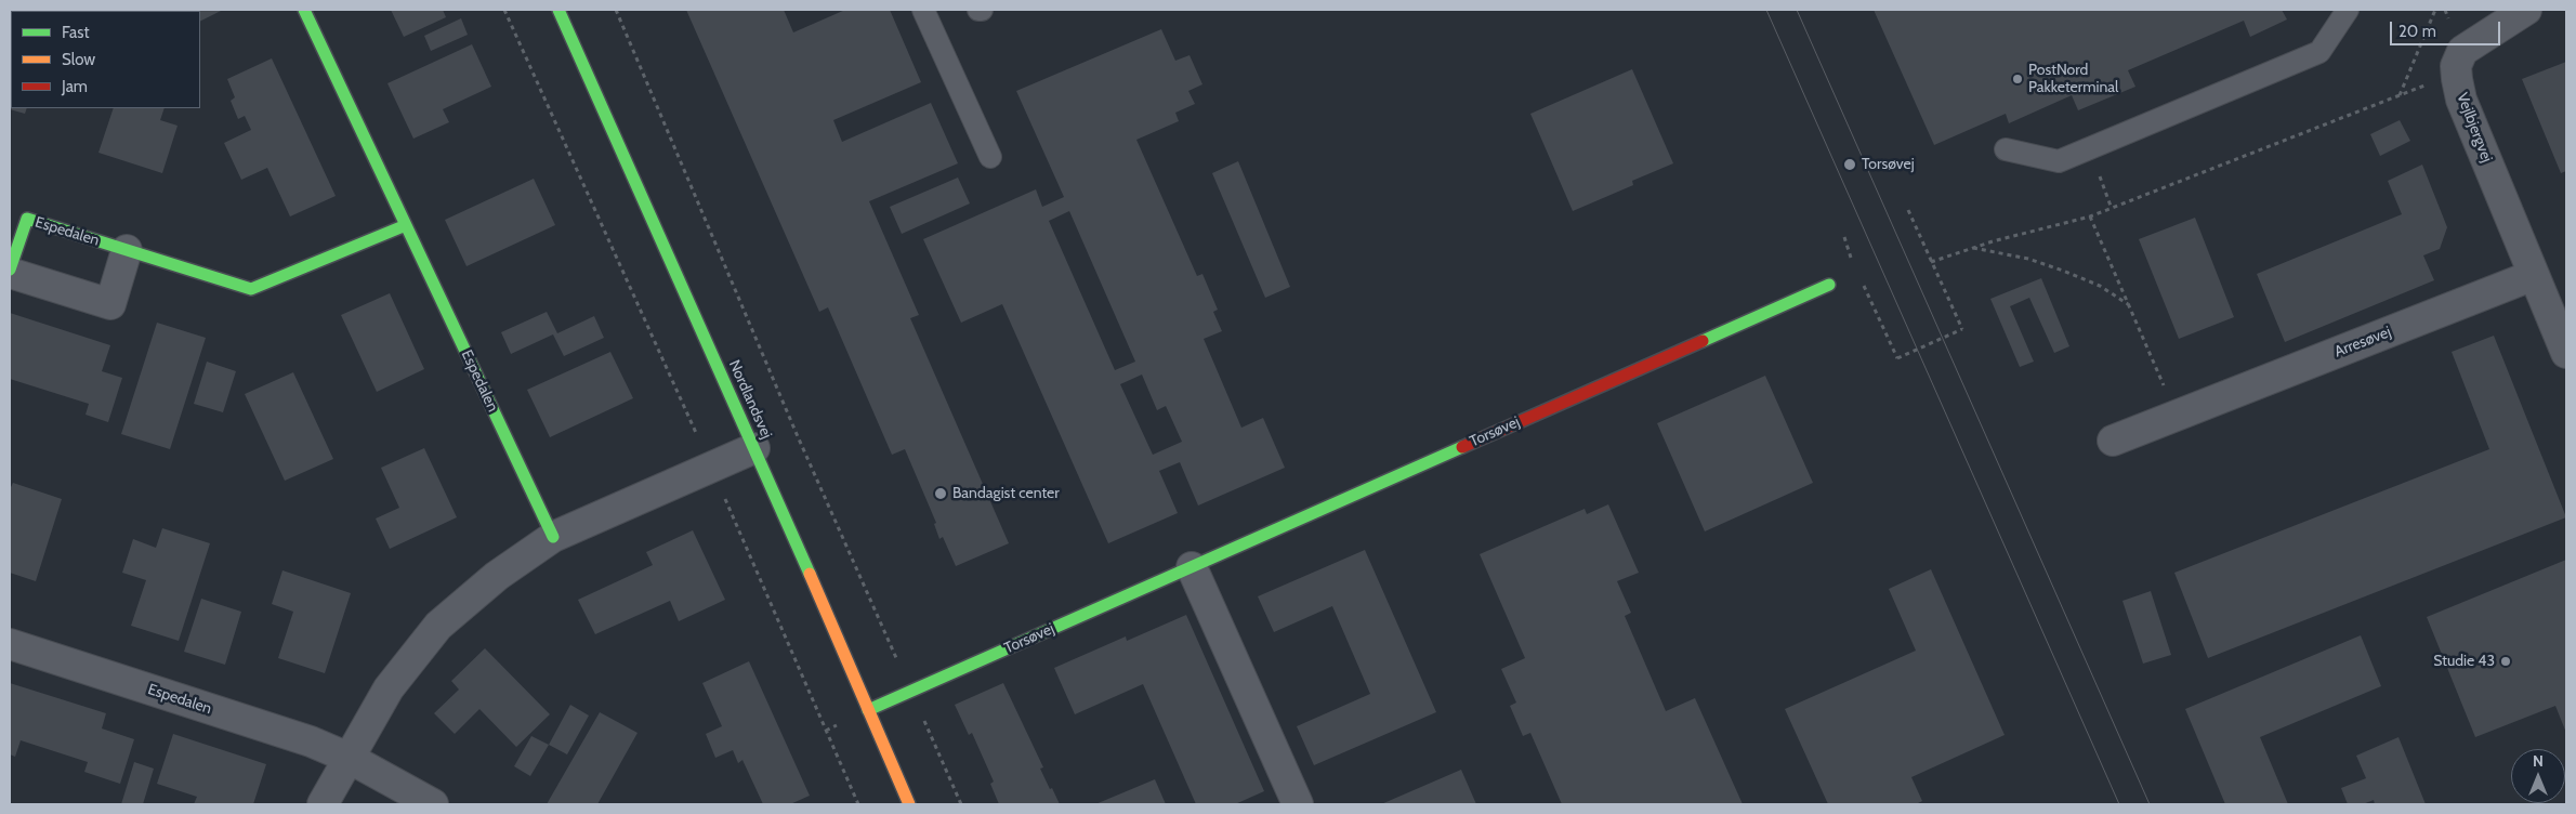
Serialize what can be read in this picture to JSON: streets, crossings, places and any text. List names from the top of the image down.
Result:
{
  "streets": {
    "street": [
      "Vejlbjergvej",
      "Espedalen",
      "Arresøvej",
      "Nordlandsvej",
      "Torsøvej"
    ]
  },
  "crossings": [
    ["Vejlbjergvej", "Arresøvej"],
    ["Nordlandsvej", "Torsøvej"]
  ],
  "places": [
    "PostNord Pakketerminal",
    "Torsøvej",
    "Bandagist center",
    "Studie 43"
  ],
  "legend": ["Fast", "Slow", "Jam"],
  "scale_bar": "20 m",
  "north": "top"
}
